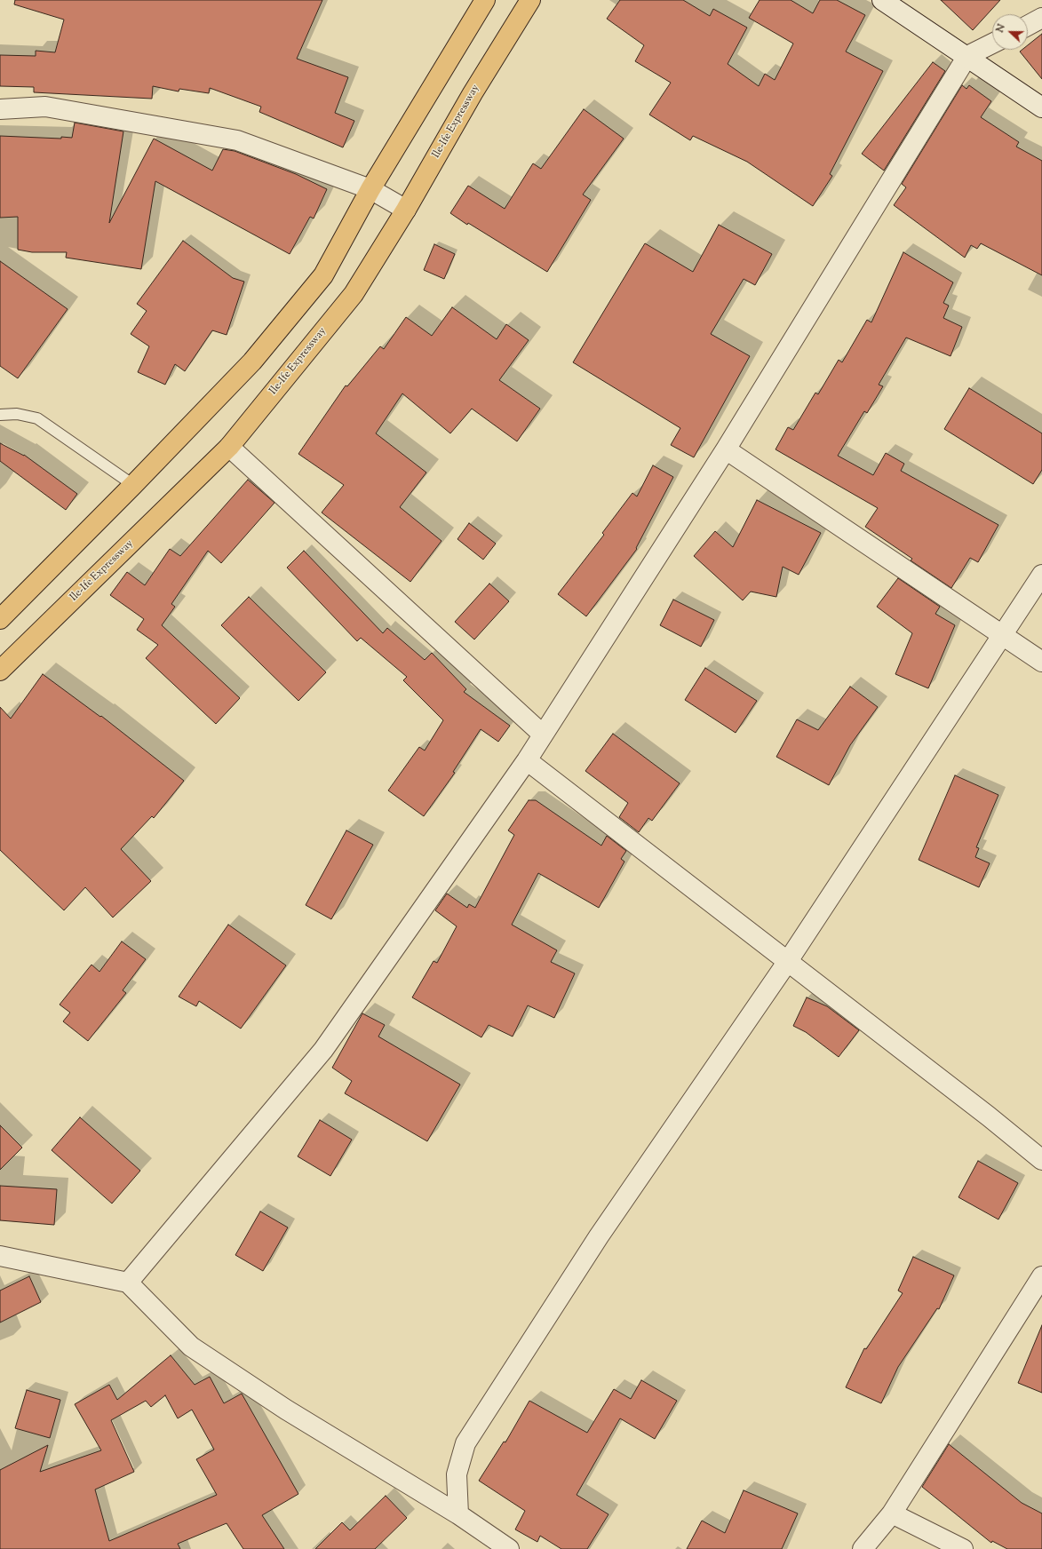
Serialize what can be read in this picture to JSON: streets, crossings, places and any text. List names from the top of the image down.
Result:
{
  "streets": {
    "main road": ["Ile-Ife Expressway"]
  },
  "north": "left"
}
